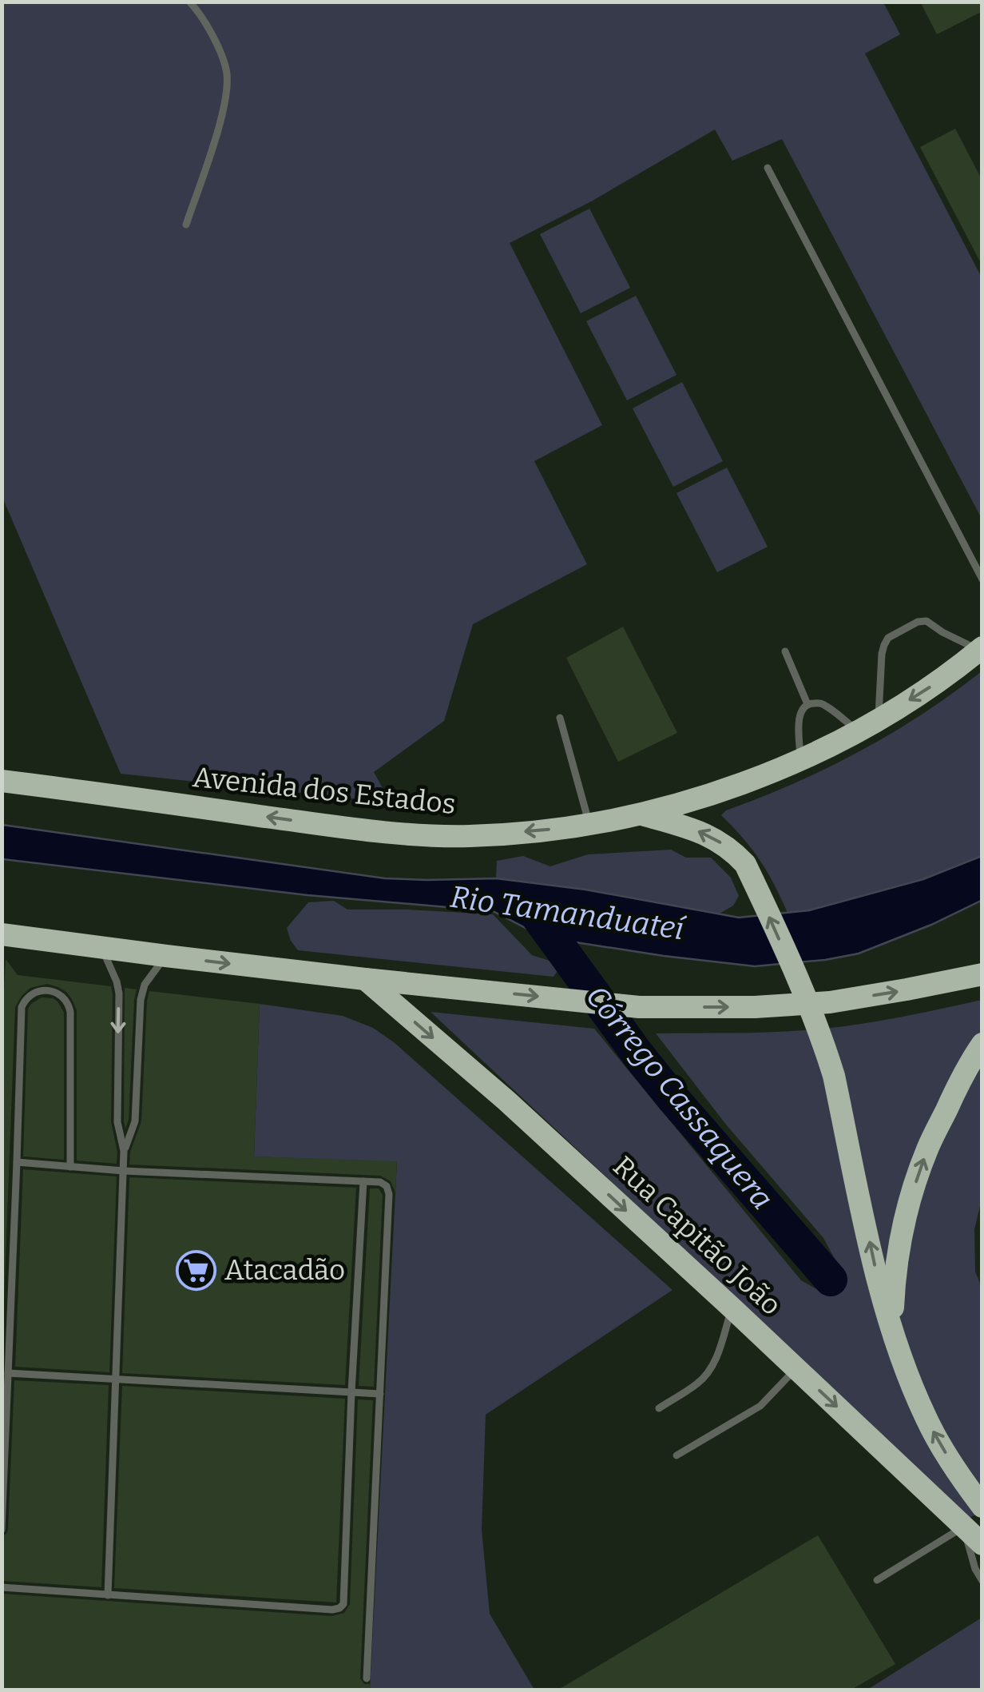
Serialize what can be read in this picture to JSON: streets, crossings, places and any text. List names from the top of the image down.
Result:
{
  "streets": {
    "highway": ["Avenida dos Estados", "Rua Capitão João"]
  },
  "one_way": ["Rua Capitão João"],
  "water": ["Rio Tamanduateí", "Córrego Cassaquera"],
  "places": {
    "supermarket": ["Atacadão"]
  }
}
